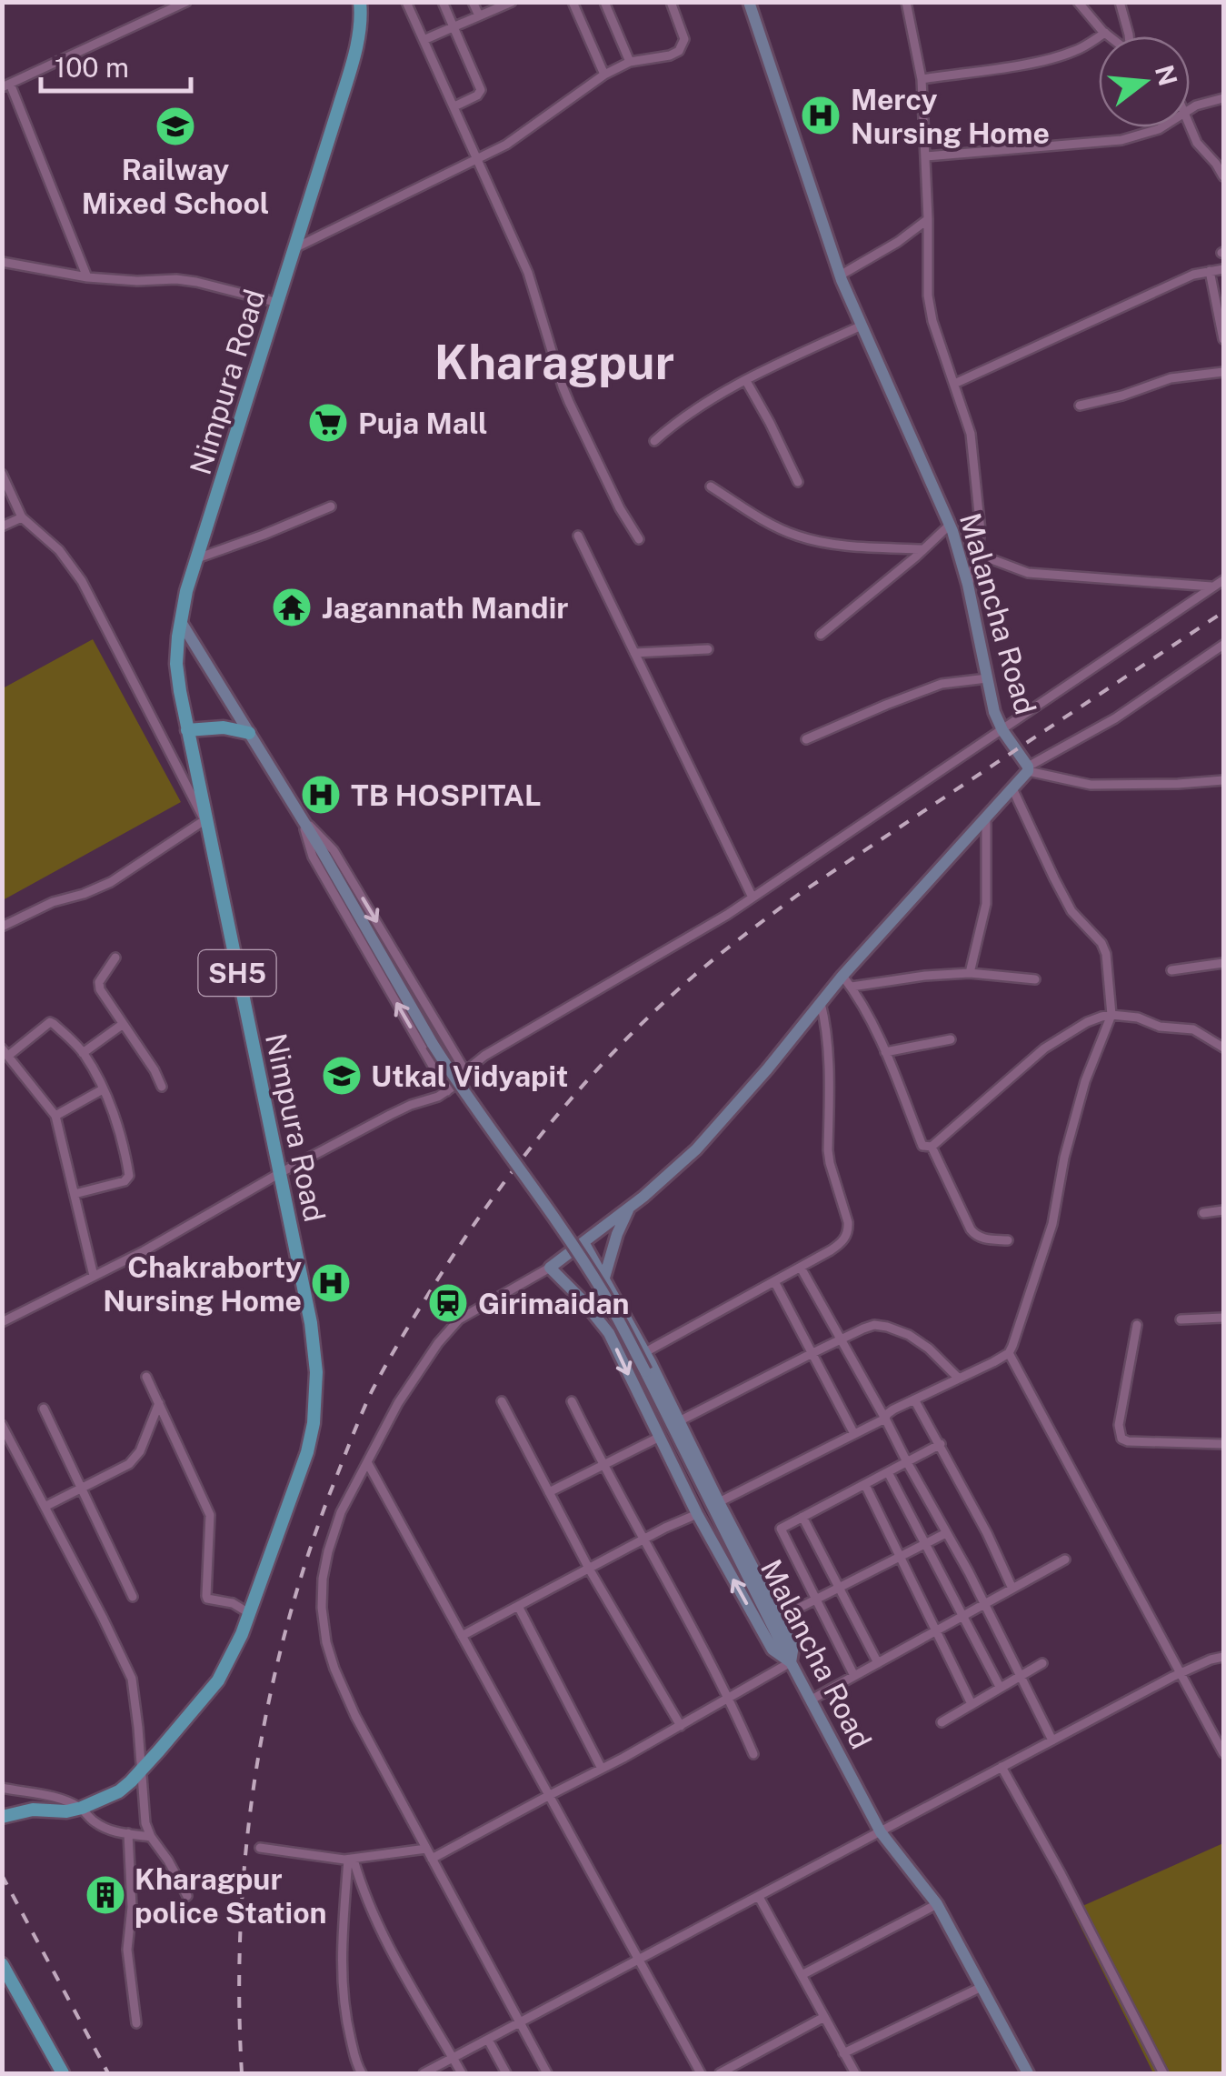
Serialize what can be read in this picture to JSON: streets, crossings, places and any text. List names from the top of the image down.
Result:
{
  "streets": {
    "main road": ["Nimpura Road", "SH5"],
    "street": ["Malancha Road"]
  },
  "crossings": [
    ["Nimpura Road", "Malancha Road"]
  ],
  "districts": ["Kharagpur"],
  "places": {
    "hospital": ["Mercy Nursing Home", "TB HOSPITAL", "Chakraborty Nursing Home"],
    "school or university": ["Railway Mixed School", "Utkal Vidyapit"],
    "supermarket": ["Puja Mall"],
    "temple": ["Jagannath Mandir"],
    "station": ["Girimaidan"],
    "building": ["Kharagpur police Station"]
  },
  "scale_bar": "100 m",
  "north": "right"
}
